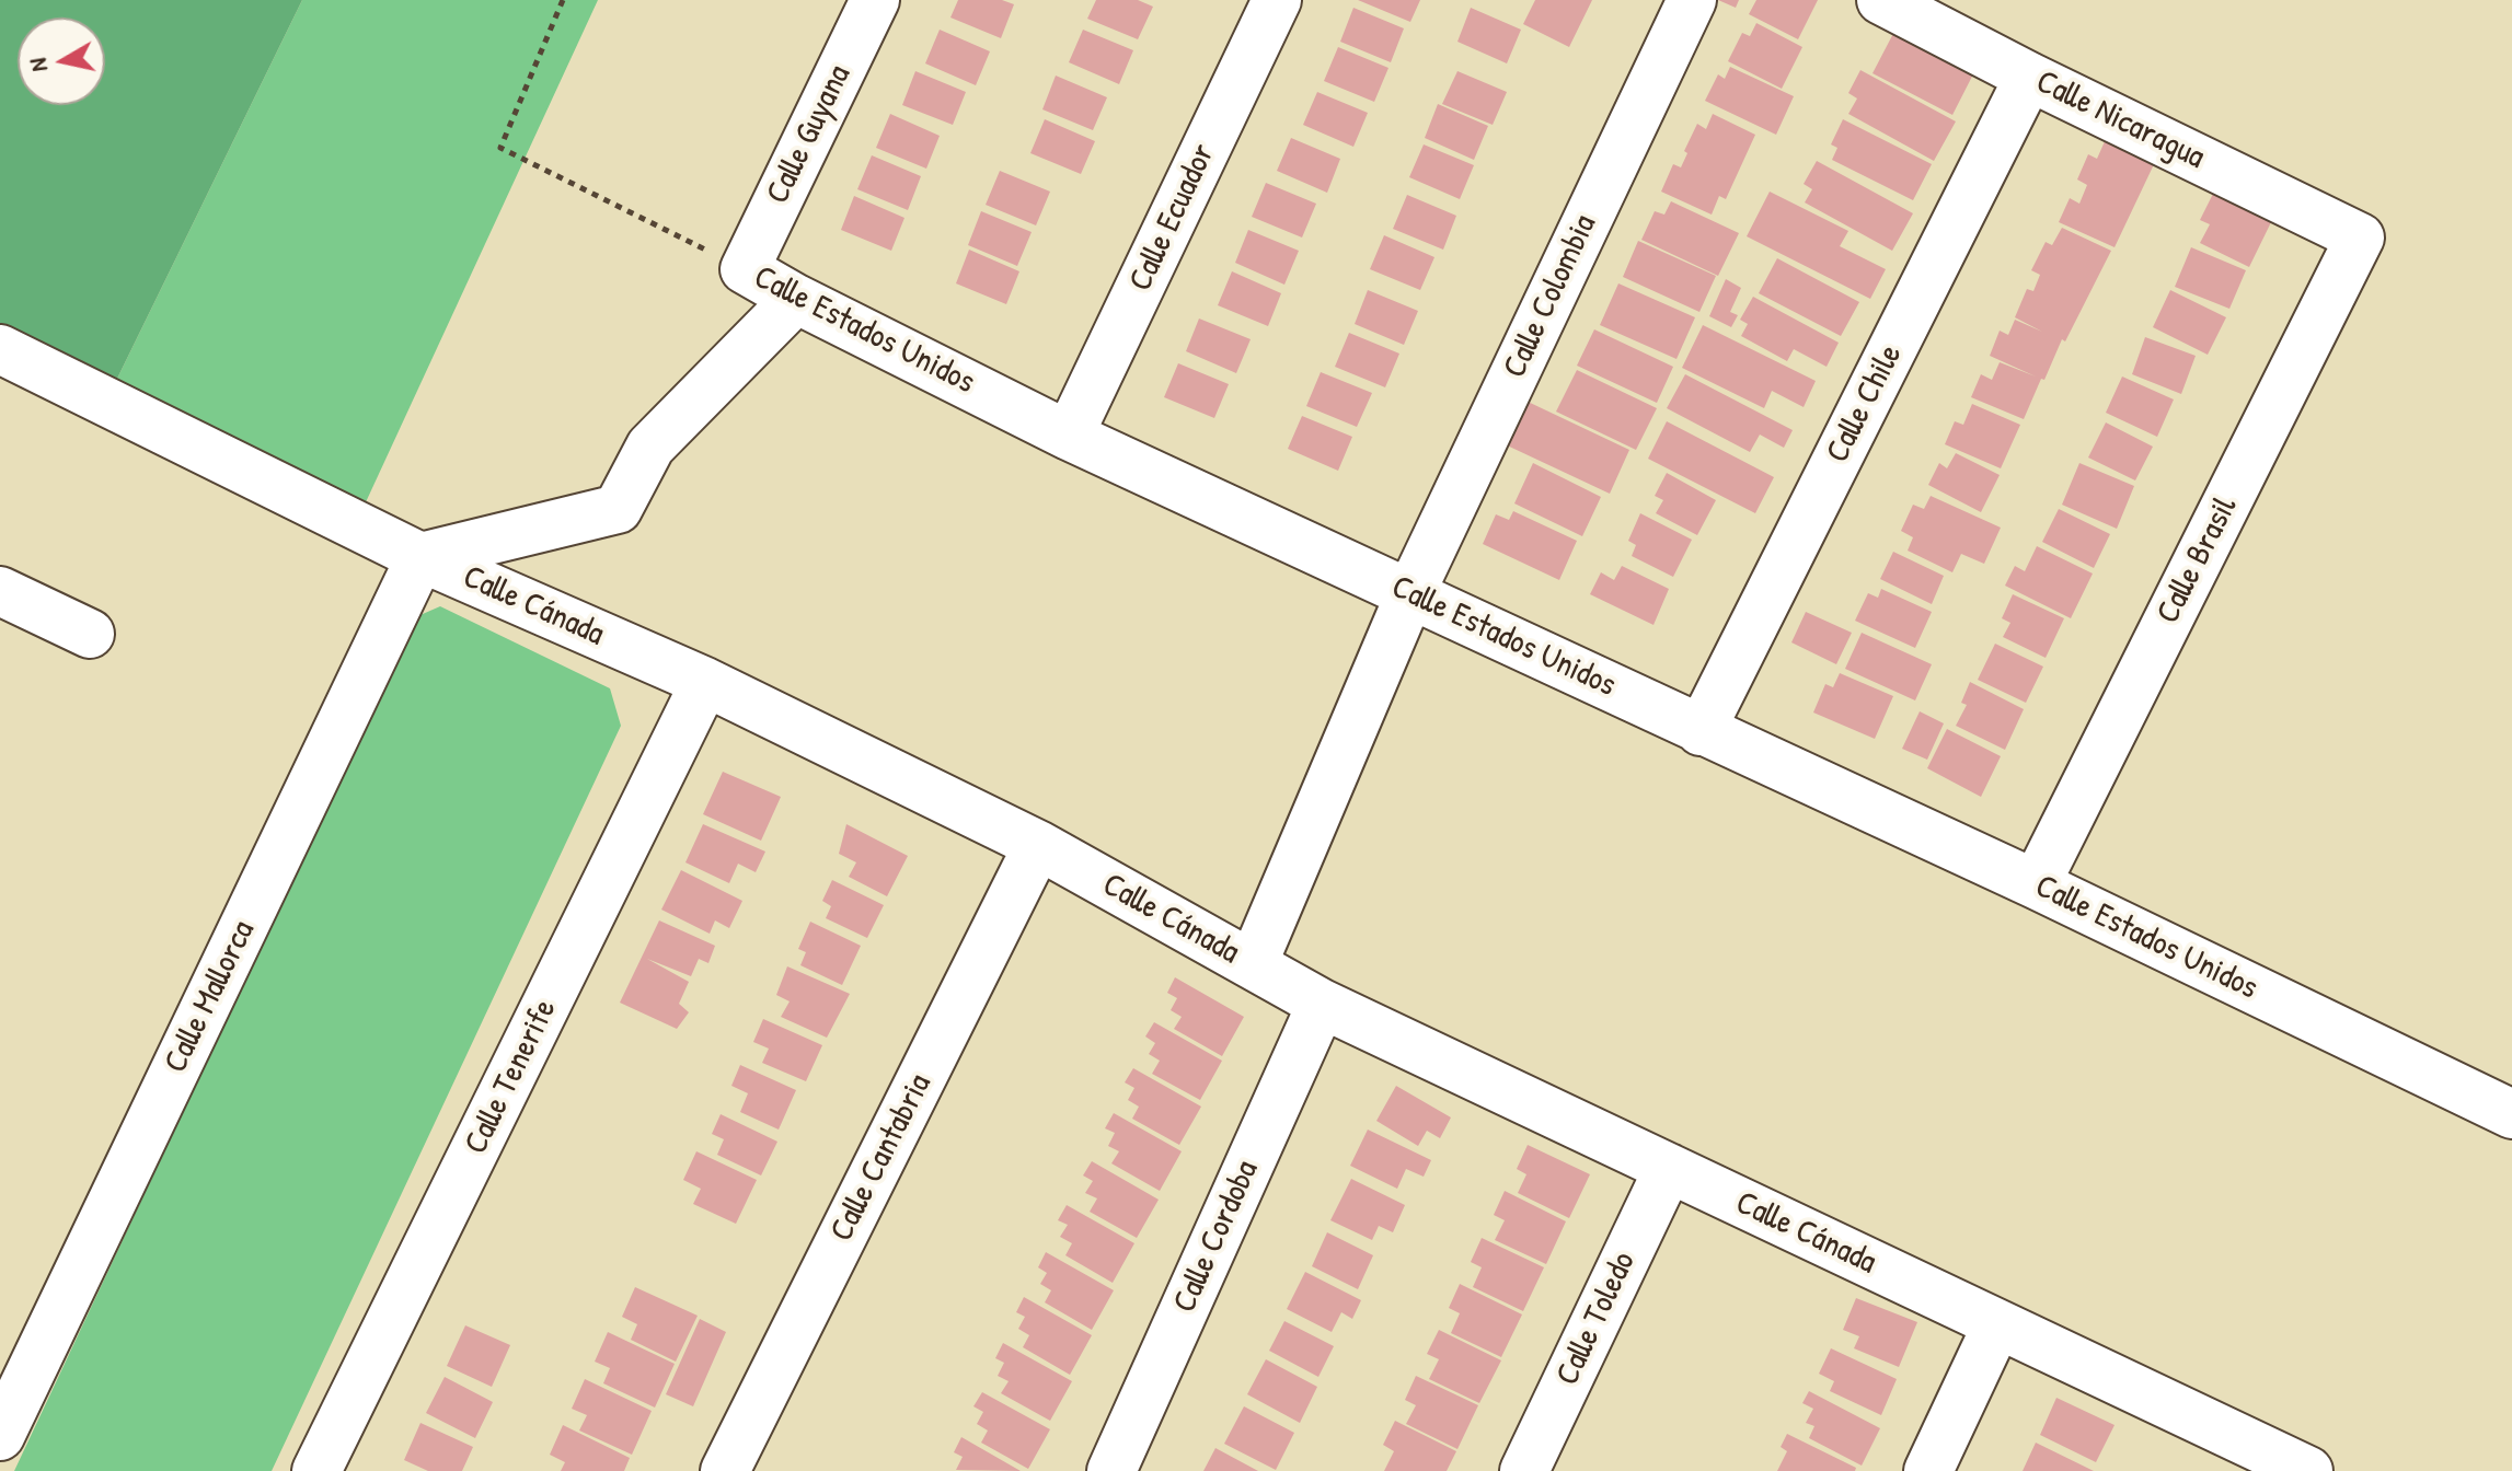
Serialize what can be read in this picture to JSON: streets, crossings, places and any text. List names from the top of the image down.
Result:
{
  "streets": {
    "street": [
      "Calle Nicaragua",
      "Calle Guyana",
      "Calle Ecuador",
      "Calle Colombia",
      "Calle Estados Unidos",
      "Calle Chile",
      "Calle Brasil",
      "Calle Cánada",
      "Calle Mallorca",
      "Calle Tenerife",
      "Calle Cantabria",
      "Calle Cordoba",
      "Calle Toledo"
    ]
  },
  "crossings": [
    ["Calle Nicaragua", "Calle Chile"],
    ["Calle Nicaragua", "Calle Brasil"],
    ["Calle Guyana", "Calle Estados Unidos"],
    ["Calle Ecuador", "Calle Estados Unidos"],
    ["Calle Colombia", "Calle Estados Unidos"],
    ["Calle Colombia", "Calle Cánada"],
    ["Calle Estados Unidos", "Calle Chile"],
    ["Calle Estados Unidos", "Calle Brasil"],
    ["Calle Cánada", "Calle Mallorca"],
    ["Calle Cánada", "Calle Tenerife"],
    ["Calle Cánada", "Calle Cantabria"],
    ["Calle Cánada", "Calle Cordoba"],
    ["Calle Cánada", "Calle Toledo"]
  ],
  "north": "left"
}
